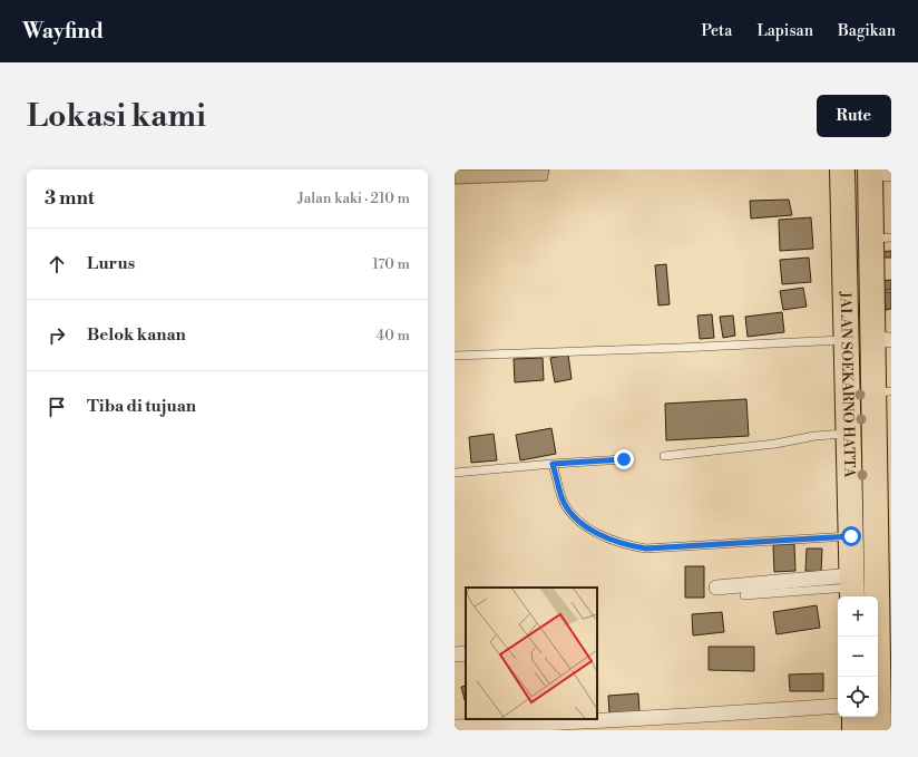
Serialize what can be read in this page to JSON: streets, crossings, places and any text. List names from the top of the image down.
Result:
{
  "streets": {
    "highway": ["JALAN SOEKARNO HATTA"]
  },
  "page": {
    "header": "Wayfind",
    "nav": ["Peta", "Lapisan", "Bagikan"],
    "buttons": "Rute",
    "title": "Lokasi kami",
    "heading": ["3 mnt", "Jalan kaki · 210 m"],
    "list": [
      ["Lurus", "170 m"],
      ["Belok kanan", "40 m"],
      "Tiba di tujuan"
    ],
    "map_buttons": ["+", "−"]
  }
}
